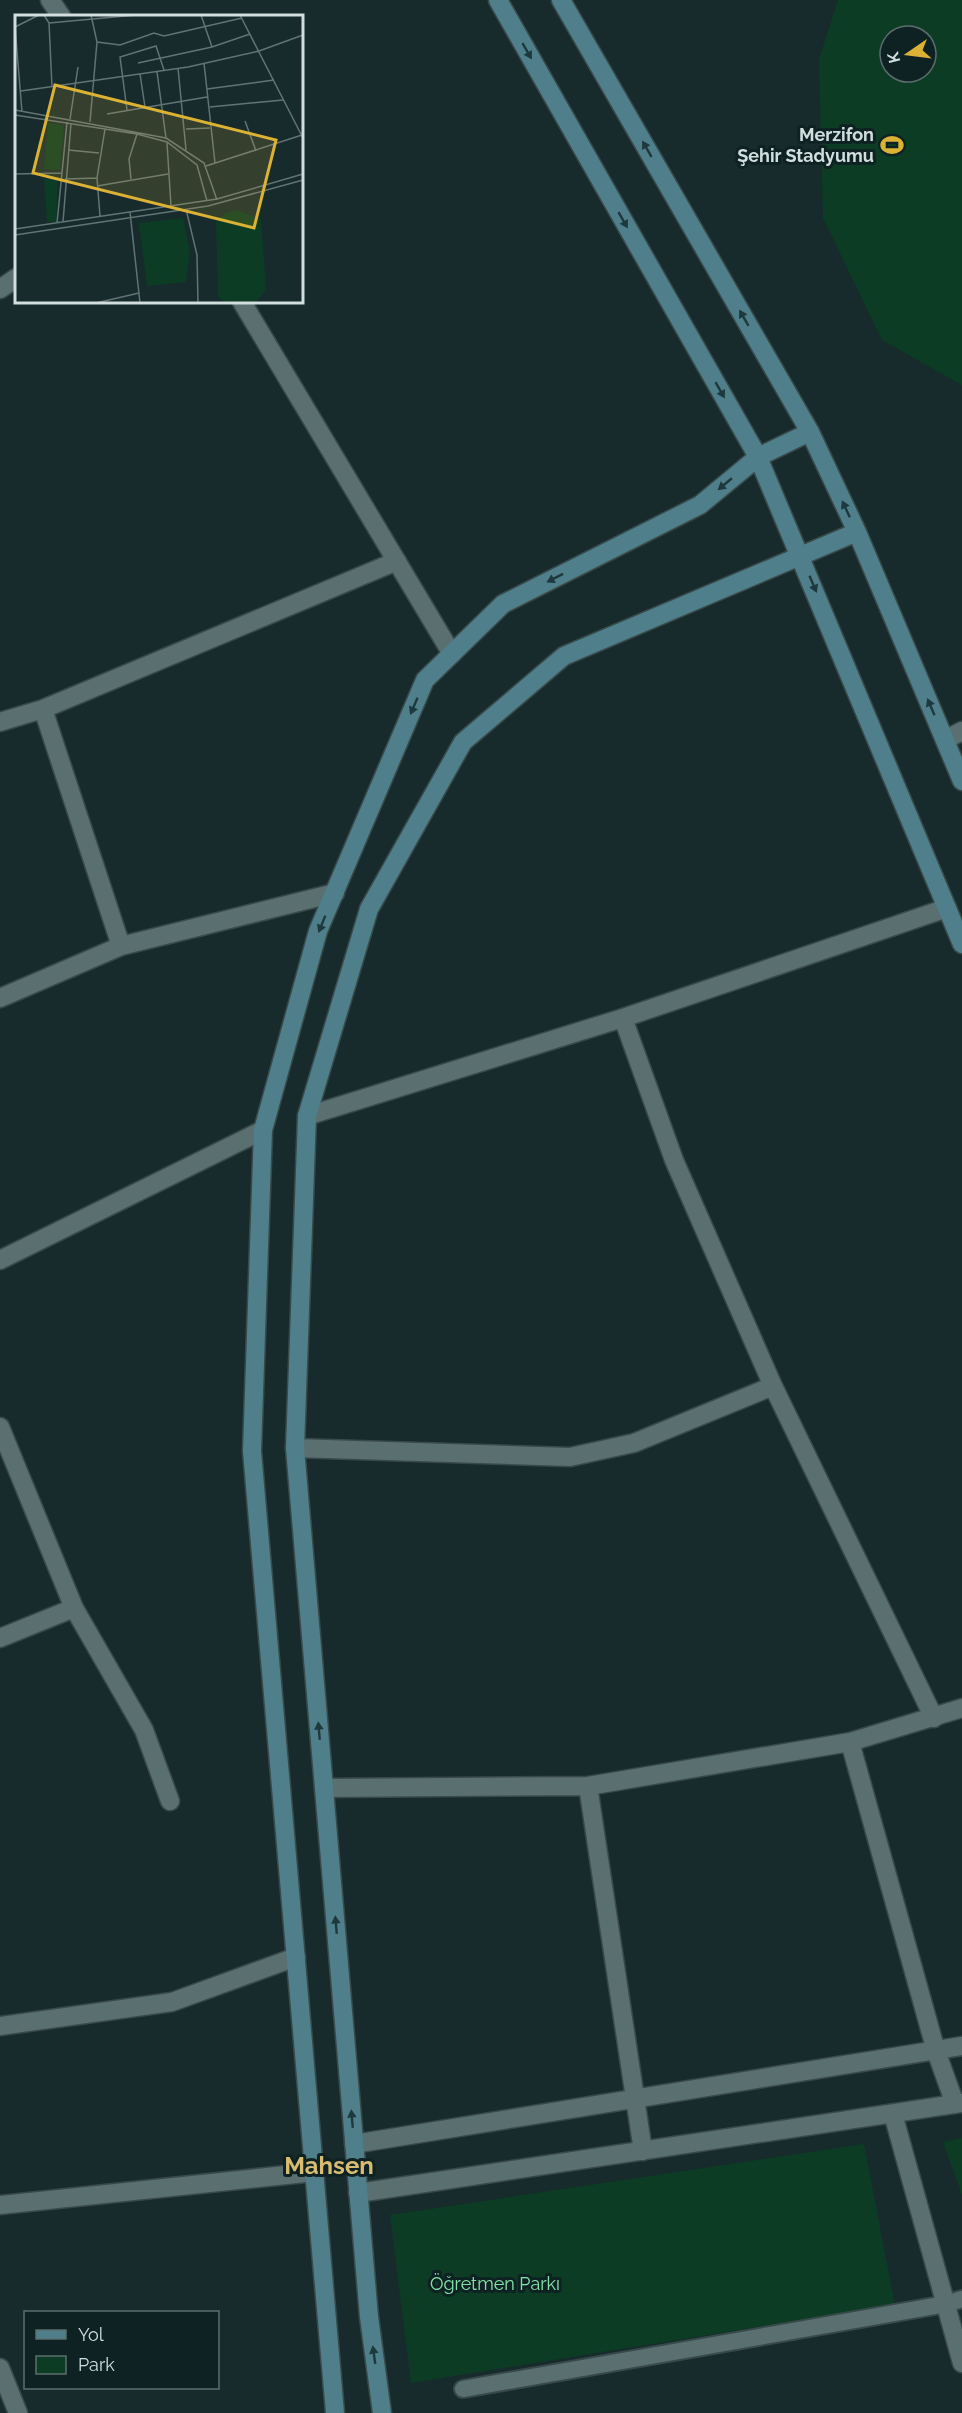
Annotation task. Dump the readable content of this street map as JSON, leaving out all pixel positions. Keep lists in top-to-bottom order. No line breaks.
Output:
{"districts":["Mahsen"],"parks":["Öğretmen Parkı"],"places":{"sports":["Merzifon Şehir Stadyumu"]},"legend":["Yol","Park"],"north":"left"}
